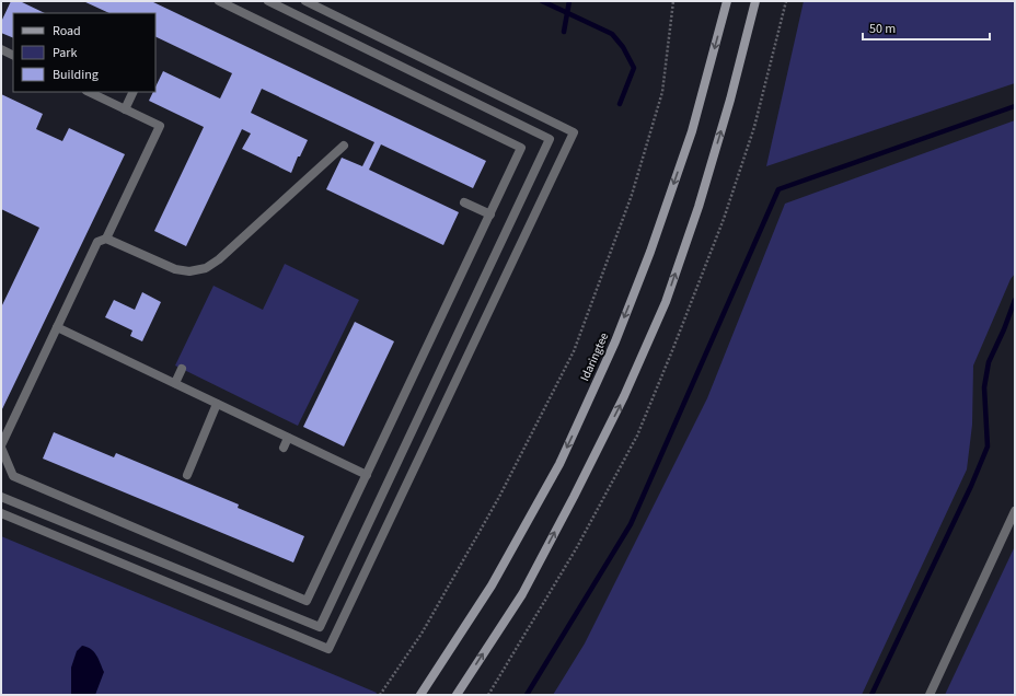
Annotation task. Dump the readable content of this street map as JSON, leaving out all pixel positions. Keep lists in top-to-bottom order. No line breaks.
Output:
{"streets":{"main road":["Idaringtee"]},"legend":["Road","Park","Building"],"scale_bar":"50 m"}
